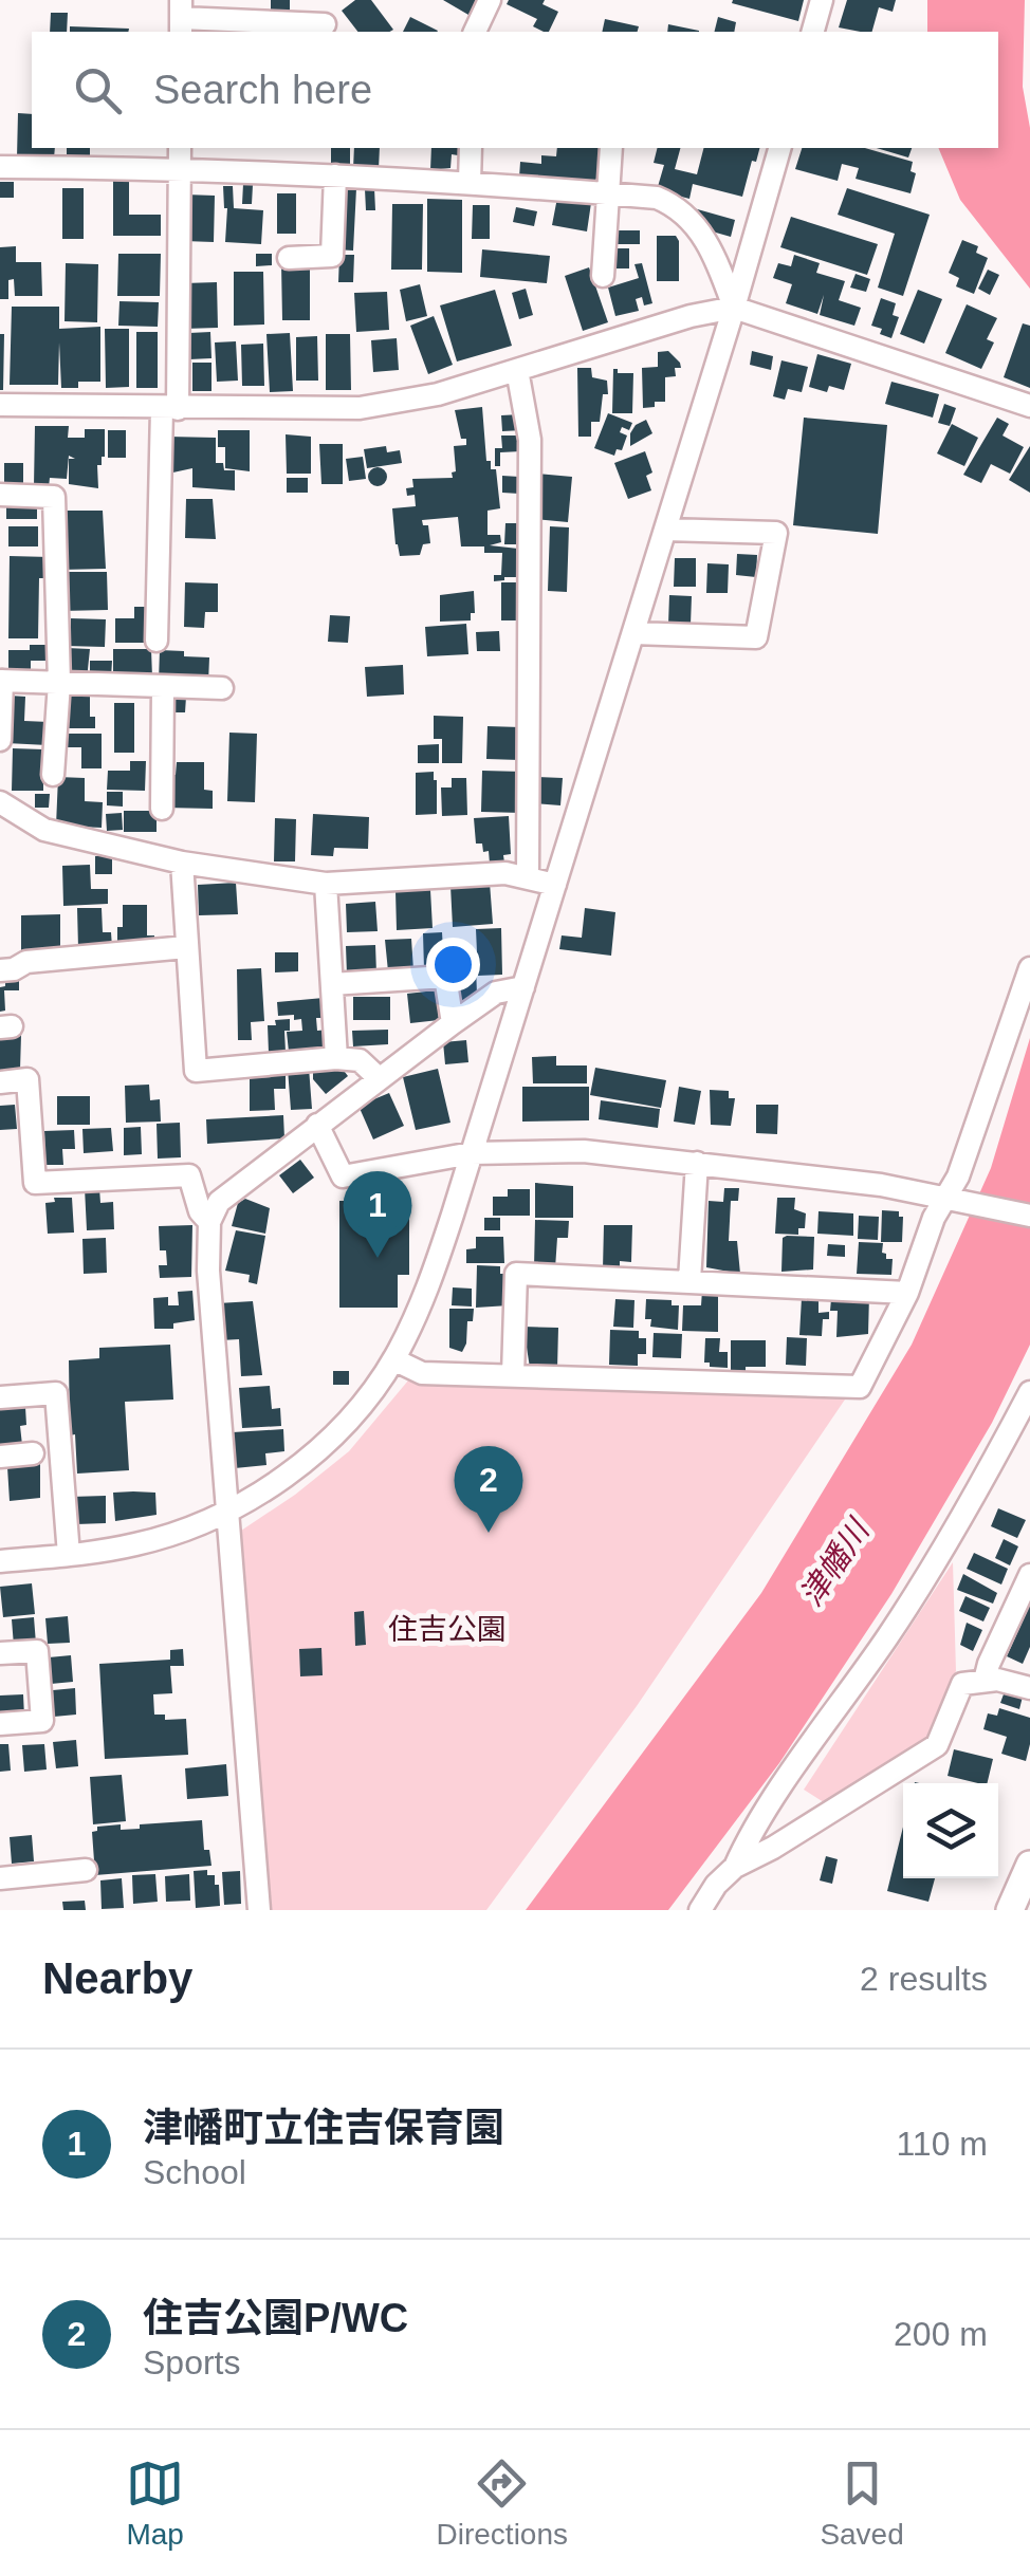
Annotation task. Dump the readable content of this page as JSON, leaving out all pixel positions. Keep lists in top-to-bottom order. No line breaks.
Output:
{"water":["津幡川"],"parks":["住吉公園"],"page":{"search":"Search here","pins":["1","2"],"heading":["Nearby","2 results"],"list":[{"mark":"1","name":"津幡町立住吉保育園","note":"School","value":"110 m"},{"mark":"2","name":"住吉公園P/WC","note":"Sports","value":"200 m"}],"nav":["Map","Directions","Saved"]}}
